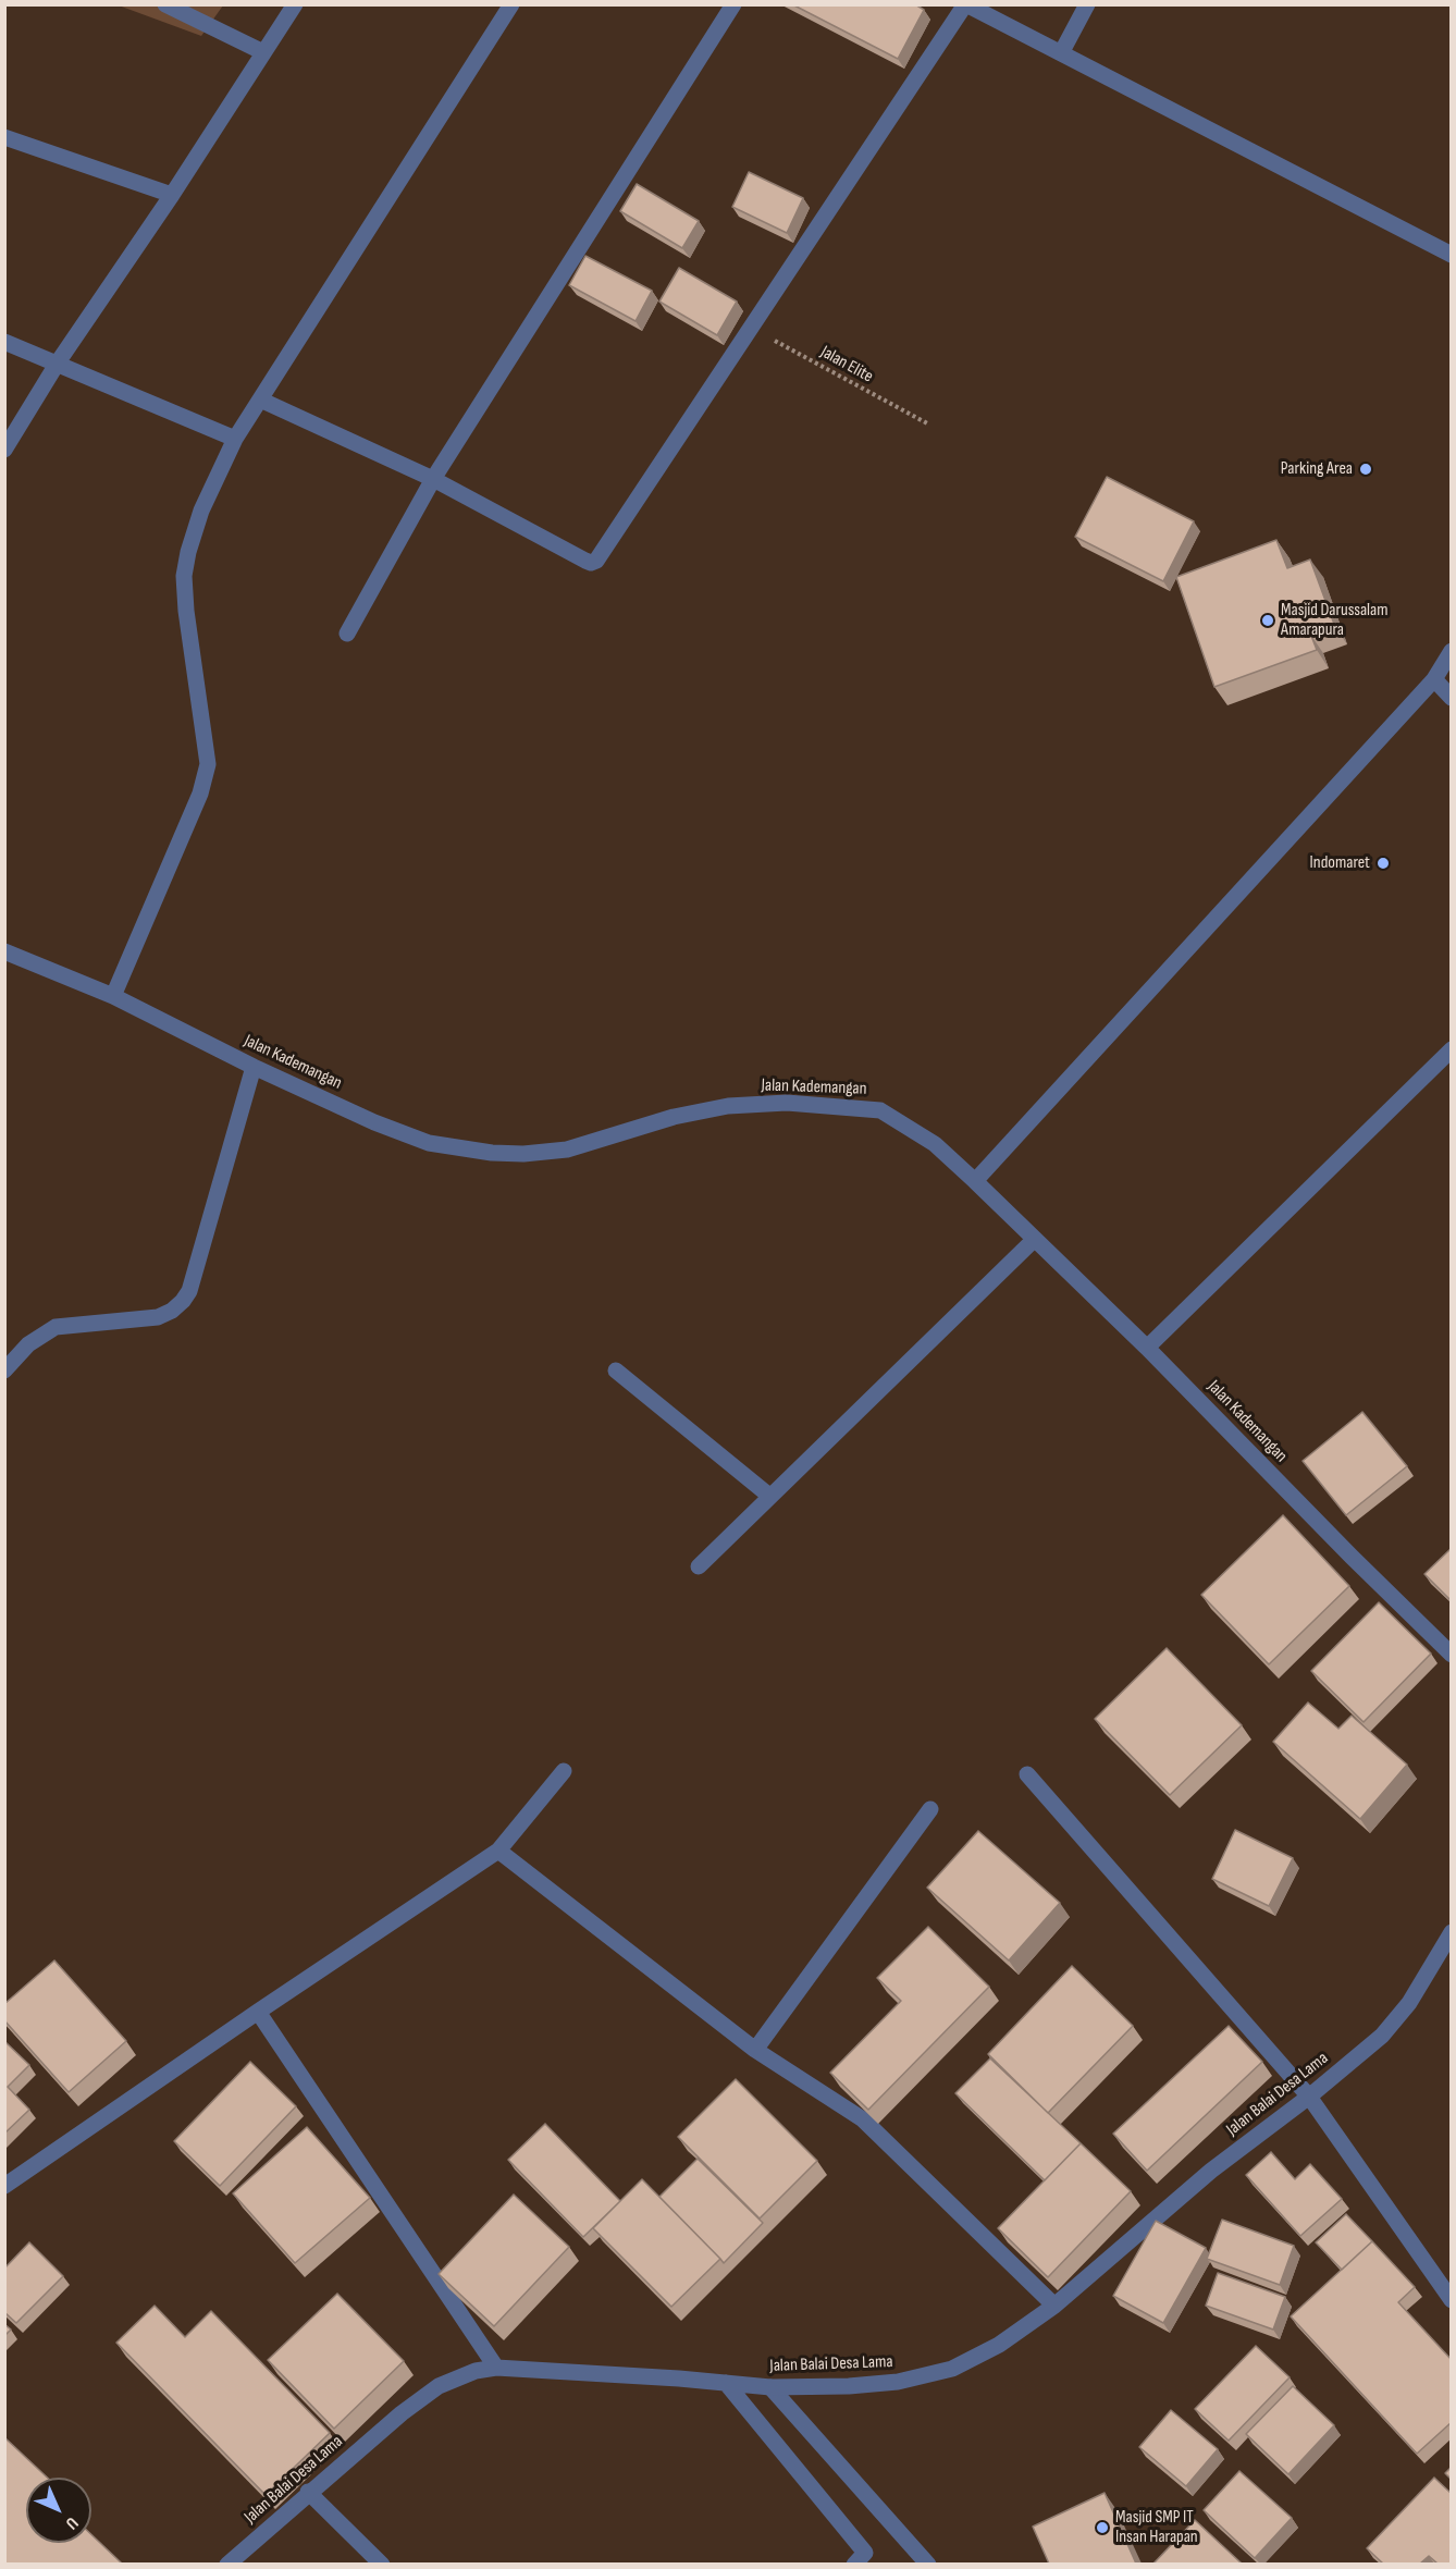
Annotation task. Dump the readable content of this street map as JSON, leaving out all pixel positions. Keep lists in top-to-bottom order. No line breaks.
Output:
{"streets":{"street":["Jalan Kademangan","Jalan Balai Desa Lama"],"path":["Jalan Elite"]},"places":["Parking Area","Masjid Darussalam Amarapura","Indomaret","Masjid SMP IT Insan Harapan"],"north":"bottom right"}
